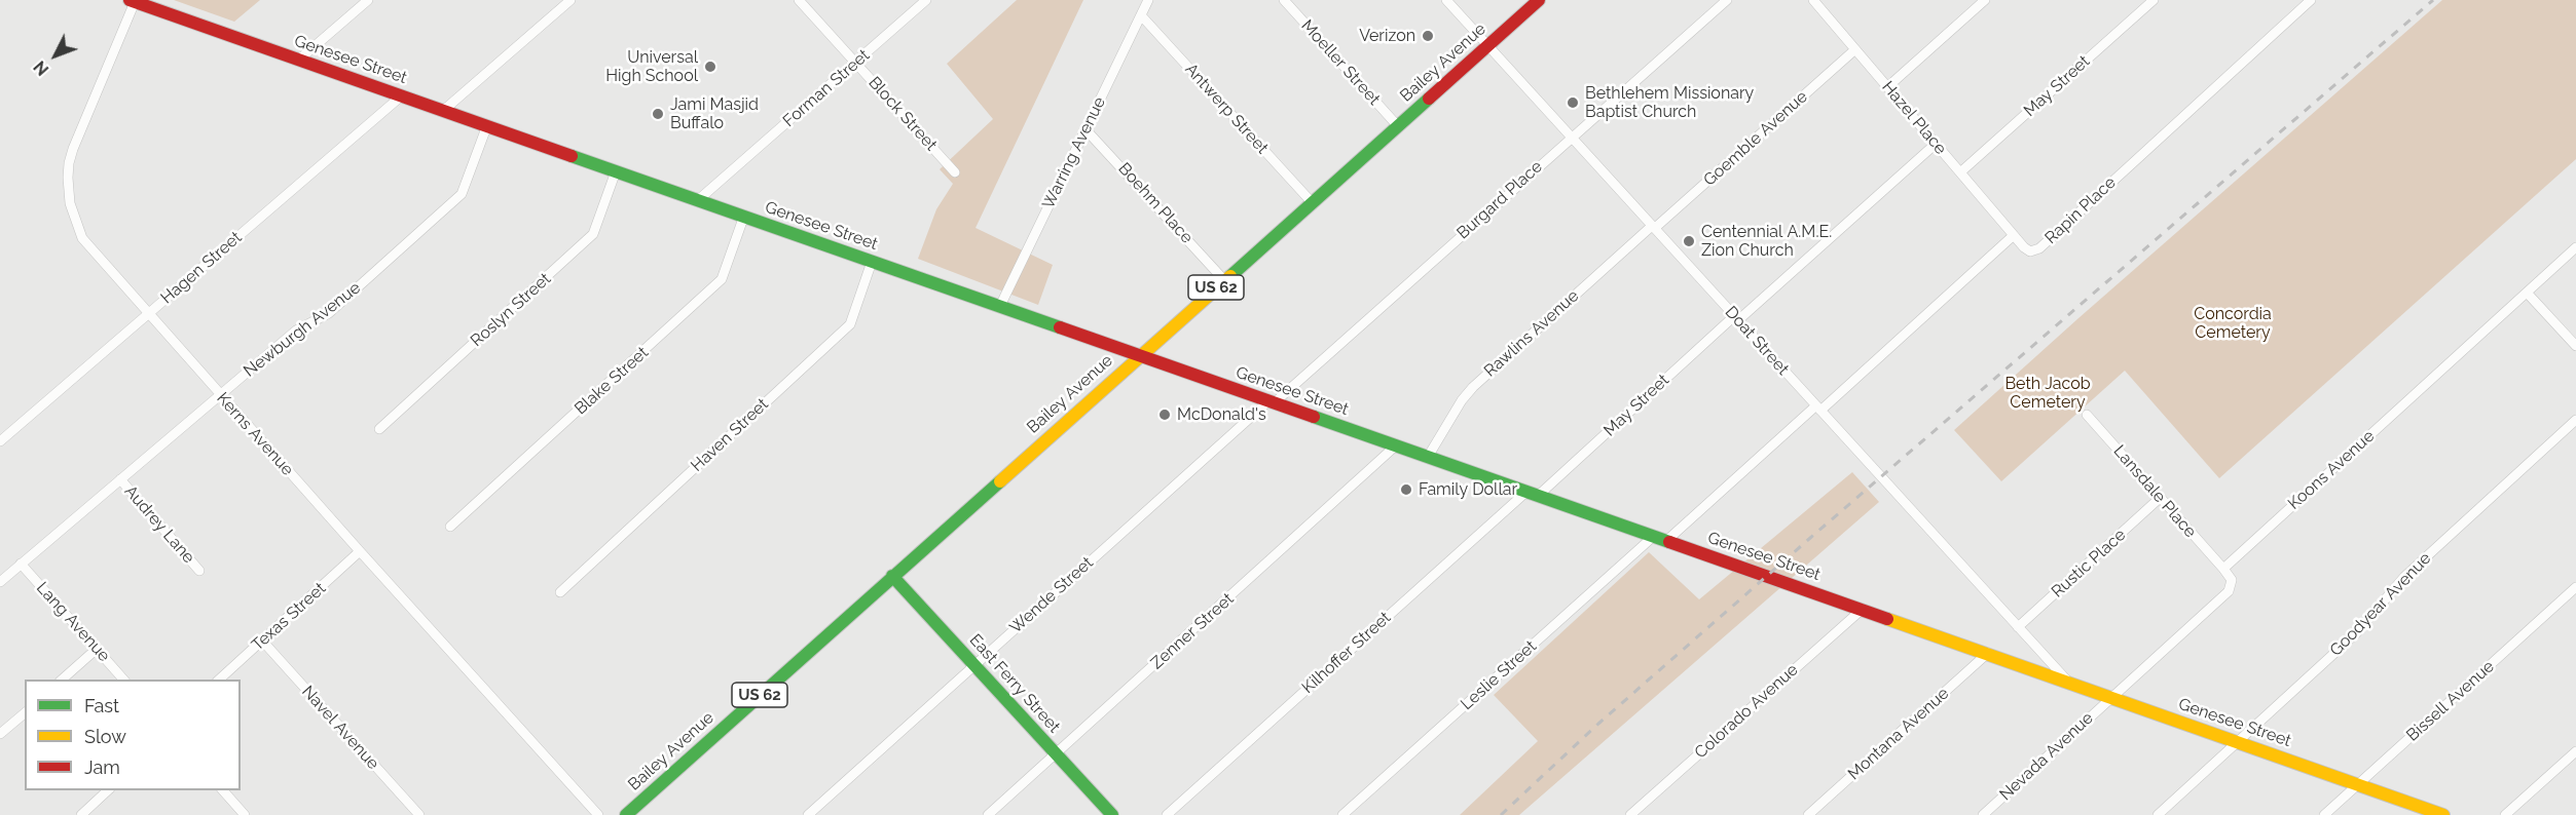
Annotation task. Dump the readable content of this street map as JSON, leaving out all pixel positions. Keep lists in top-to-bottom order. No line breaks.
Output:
{"streets":{"main road":["Genesee Street","Bailey Avenue","US 62","East Ferry Street"],"street":["Moeller Street","May Street","Forman Street","Antwerp Street","Block Street","Hazel Place","Goemble Avenue","Warring Avenue","Burgard Place","Boehm Place","Rapin Place","Hagen Street","Roslyn Street","Newburgh Avenue","Rawlins Avenue","Doat Street","Blake Street","Kerns Avenue","Haven Street","Koons Avenue","Lansdale Place","Audrey Lane","Rustic Place","Wende Street","Goodyear Avenue","Texas Street","Lang Avenue","Zenner Street","Kilhoffer Street","Leslie Street","Bissell Avenue","Colorado Avenue","Navel Avenue","Montana Avenue","Nevada Avenue"]},"crossings":[["Genesee Street","Bailey Avenue"],["Genesee Street","May Street"],["Genesee Street","Forman Street"],["Genesee Street","Warring Avenue"],["Genesee Street","Burgard Place"],["Genesee Street","Hagen Street"],["Genesee Street","Roslyn Street"],["Genesee Street","Newburgh Avenue"],["Genesee Street","Rawlins Avenue"],["Genesee Street","Doat Street"],["Genesee Street","Blake Street"],["Genesee Street","Kerns Avenue"],["Genesee Street","Haven Street"],["Genesee Street","Wende Street"],["Genesee Street","Goodyear Avenue"],["Genesee Street","Zenner Street"],["Genesee Street","Kilhoffer Street"],["Genesee Street","Leslie Street"],["Genesee Street","Bissell Avenue"],["Genesee Street","Colorado Avenue"],["Genesee Street","Montana Avenue"],["Genesee Street","Nevada Avenue"],["Moeller Street","Bailey Avenue"],["Bailey Avenue","Antwerp Street"],["Bailey Avenue","Boehm Place"],["Bailey Avenue","Doat Street"],["Bailey Avenue","East Ferry Street"],["May Street","Hazel Place"],["May Street","Doat Street"],["May Street","Kilhoffer Street"],["Forman Street","Block Street"],["Antwerp Street","Warring Avenue"],["Hazel Place","Goemble Avenue"],["Hazel Place","Rapin Place"],["Goemble Avenue","Rawlins Avenue"],["Goemble Avenue","Doat Street"],["Warring Avenue","Boehm Place"],["Burgard Place","Doat Street"],["Burgard Place","Wende Street"],["Hagen Street","Kerns Avenue"],["Newburgh Avenue","Kerns Avenue"],["Newburgh Avenue","Audrey Lane"],["Newburgh Avenue","Lang Avenue"],["Rawlins Avenue","Doat Street"],["Doat Street","Rustic Place"],["Kerns Avenue","Texas Street"],["Koons Avenue","Lansdale Place"],["Lansdale Place","Rustic Place"],["Wende Street","East Ferry Street"],["Texas Street","Navel Avenue"],["Zenner Street","East Ferry Street"]],"parks":["Concordia Cemetery","Beth Jacob Cemetery"],"places":["Verizon","Universal High School","Bethlehem Missionary Baptist Church","Jami Masjid Buffalo","Centennial A.M.E. Zion Church","McDonald's","Family Dollar"],"legend":["Fast","Slow","Jam"],"north":"bottom left"}
